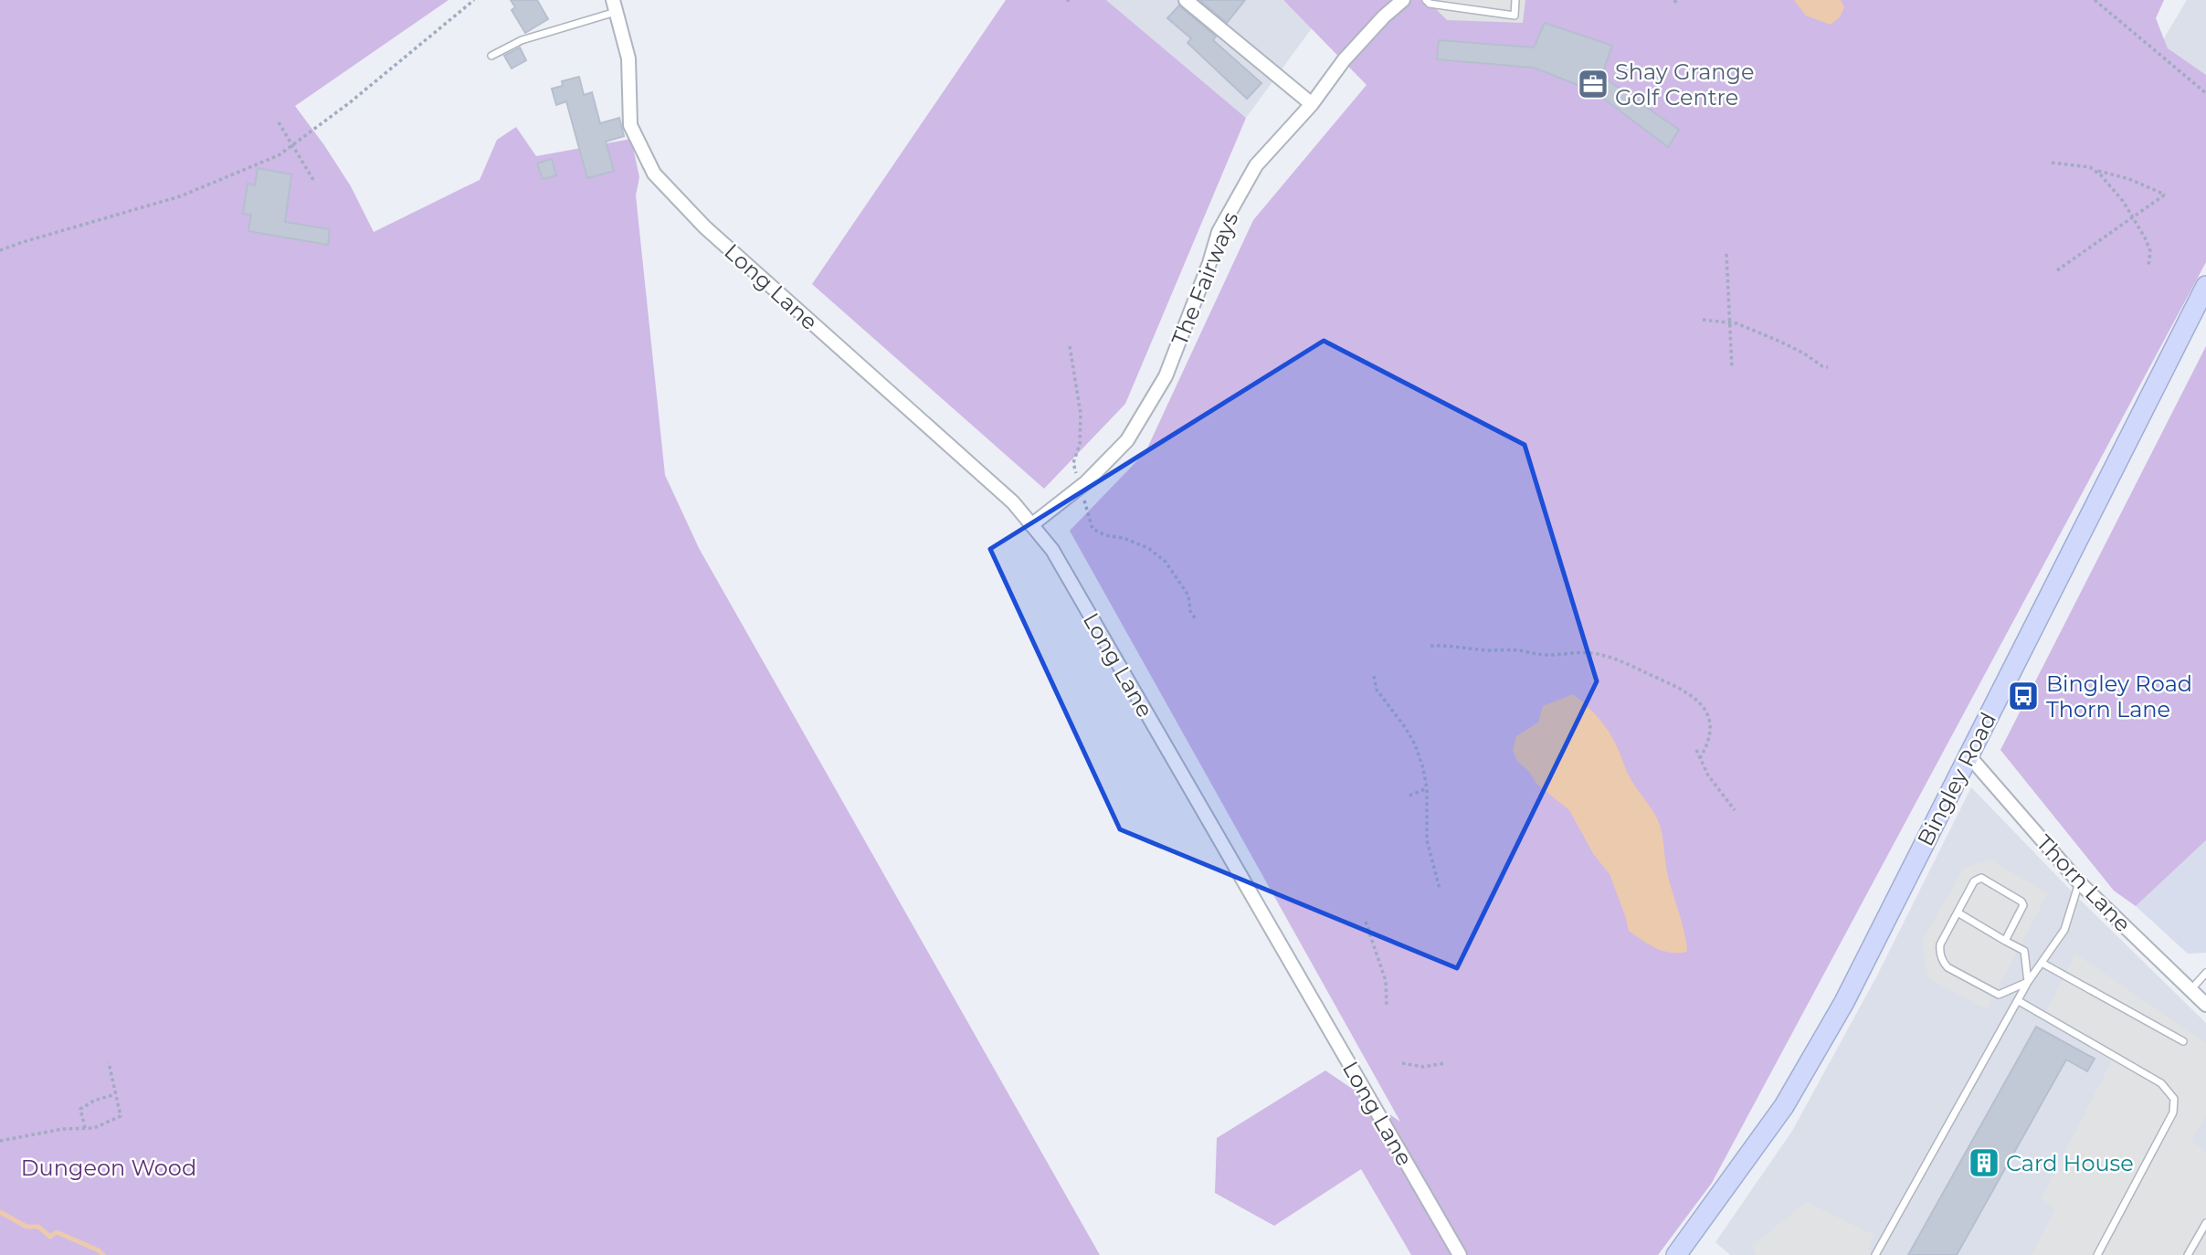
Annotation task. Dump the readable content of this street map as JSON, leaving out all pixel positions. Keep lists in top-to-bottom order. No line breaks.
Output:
{"streets":{"main road":["Bingley Road"],"street":["The Fairways","Long Lane","Thorn Lane"]},"crossings":[["The Fairways","Long Lane"],["Bingley Road","Thorn Lane"]],"parks":["Dungeon Wood"],"places":{"office":["Shay Grange Golf Centre"],"bus stop":["Bingley Road Thorn Lane"],"building":["Card House"]}}
